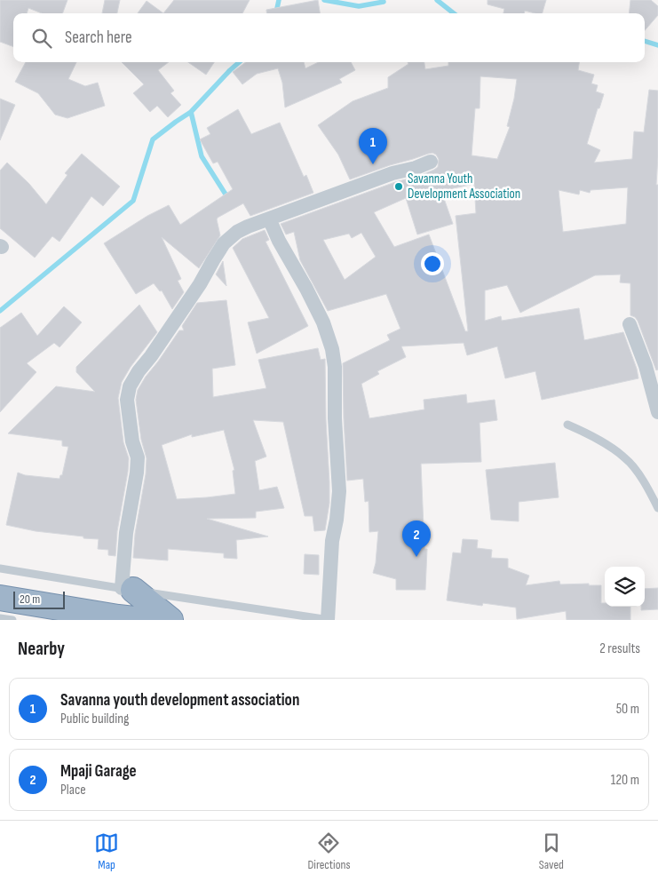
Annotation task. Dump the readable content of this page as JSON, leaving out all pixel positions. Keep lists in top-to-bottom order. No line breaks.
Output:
{"places":["Savanna Youth Development Association"],"scale_bar":"20 m","page":{"search":"Search here","pins":["1","2"],"scale":"20 m","heading":["Nearby","2 results"],"list":[{"mark":"1","name":"Savanna youth development association","note":"Public building","value":"50 m"},{"mark":"2","name":"Mpaji Garage","note":"Place","value":"120 m"}],"nav":["Map","Directions","Saved"]}}
